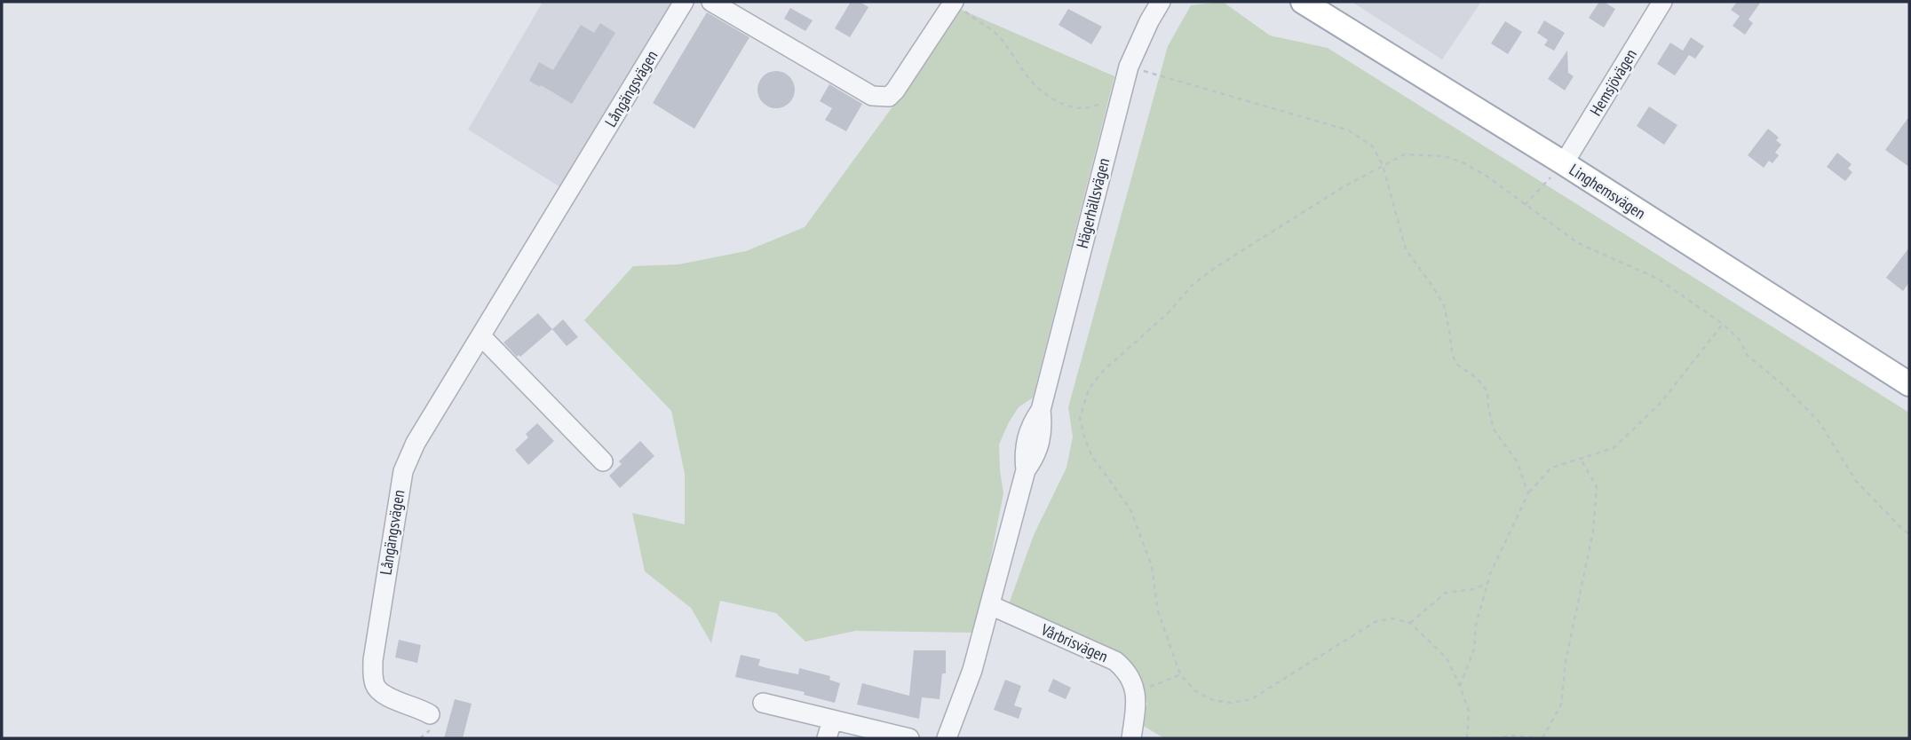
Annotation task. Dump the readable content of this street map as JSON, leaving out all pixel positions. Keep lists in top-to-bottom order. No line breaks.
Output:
{"streets":{"main road":["Linghemsvägen"],"street":["Hemsjövägen","Långängsvägen","Hägerhällsvägen","Vårbrisvägen"]},"crossings":[["Hemsjövägen","Linghemsvägen"],["Hägerhällsvägen","Vårbrisvägen"]]}
